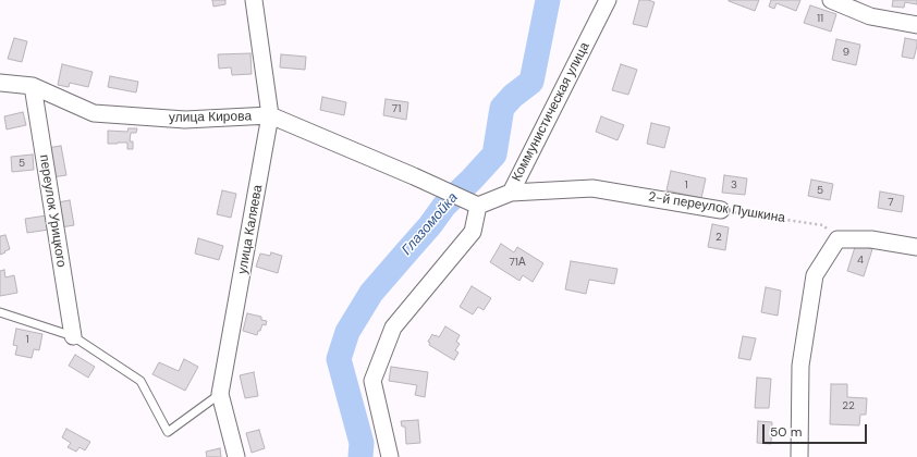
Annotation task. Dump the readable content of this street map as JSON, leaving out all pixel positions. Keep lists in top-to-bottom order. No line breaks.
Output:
{"streets":{"street":["Коммунистическая улица","улица Кирова","2-й переулок Пушкина","переулок Урицкого","улица Каляева"]},"crossings":[["Коммунистическая улица","улица Кирова"],["Коммунистическая улица","2-й переулок Пушкина"],["улица Кирова","переулок Урицкого"],["улица Кирова","улица Каляева"]],"water":["Глазомойка"],"house_numbers":["11","9","71","5","1","3","5","7","2","4","71А","1","22"],"scale_bar":"50 m"}
